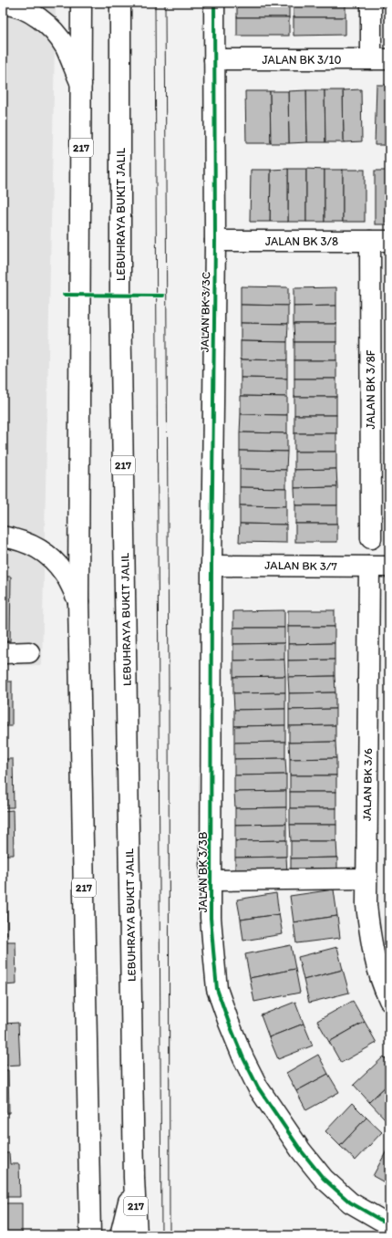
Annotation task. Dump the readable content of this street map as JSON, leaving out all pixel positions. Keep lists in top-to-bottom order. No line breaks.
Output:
{"streets":{"main road":["JALAN BK 3/10","217","LEBUHRAYA BUKIT JALIL","JALAN BK 3/8","JALAN BK 3/3C","JALAN BK 3/8F","JALAN BK 3/7","JALAN BK 3/6","JALAN BK 3/3B"]},"crossings":[["JALAN BK 3/10","JALAN BK 3/3C"],["JALAN BK 3/8","JALAN BK 3/3C"],["JALAN BK 3/8","JALAN BK 3/8F"],["JALAN BK 3/3C","JALAN BK 3/7"],["JALAN BK 3/3C","JALAN BK 3/3B"],["JALAN BK 3/7","JALAN BK 3/6"],["JALAN BK 3/7","JALAN BK 3/3B"]]}
